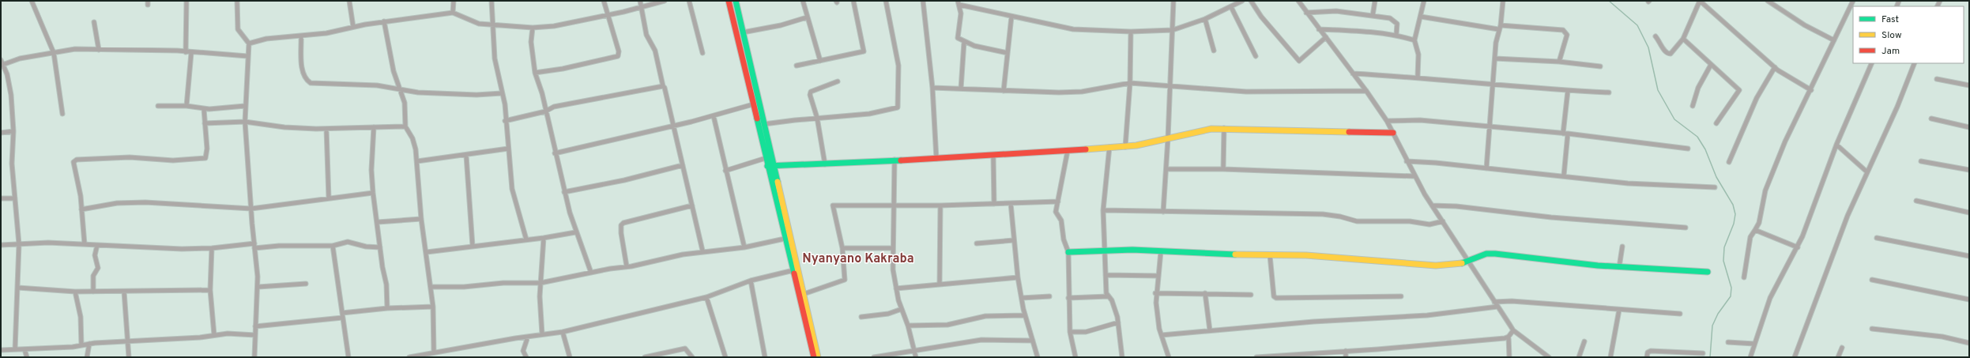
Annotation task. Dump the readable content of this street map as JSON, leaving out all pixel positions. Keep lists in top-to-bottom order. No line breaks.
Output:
{"districts":["Nyanyano Kakraba"],"legend":["Fast","Slow","Jam"]}
